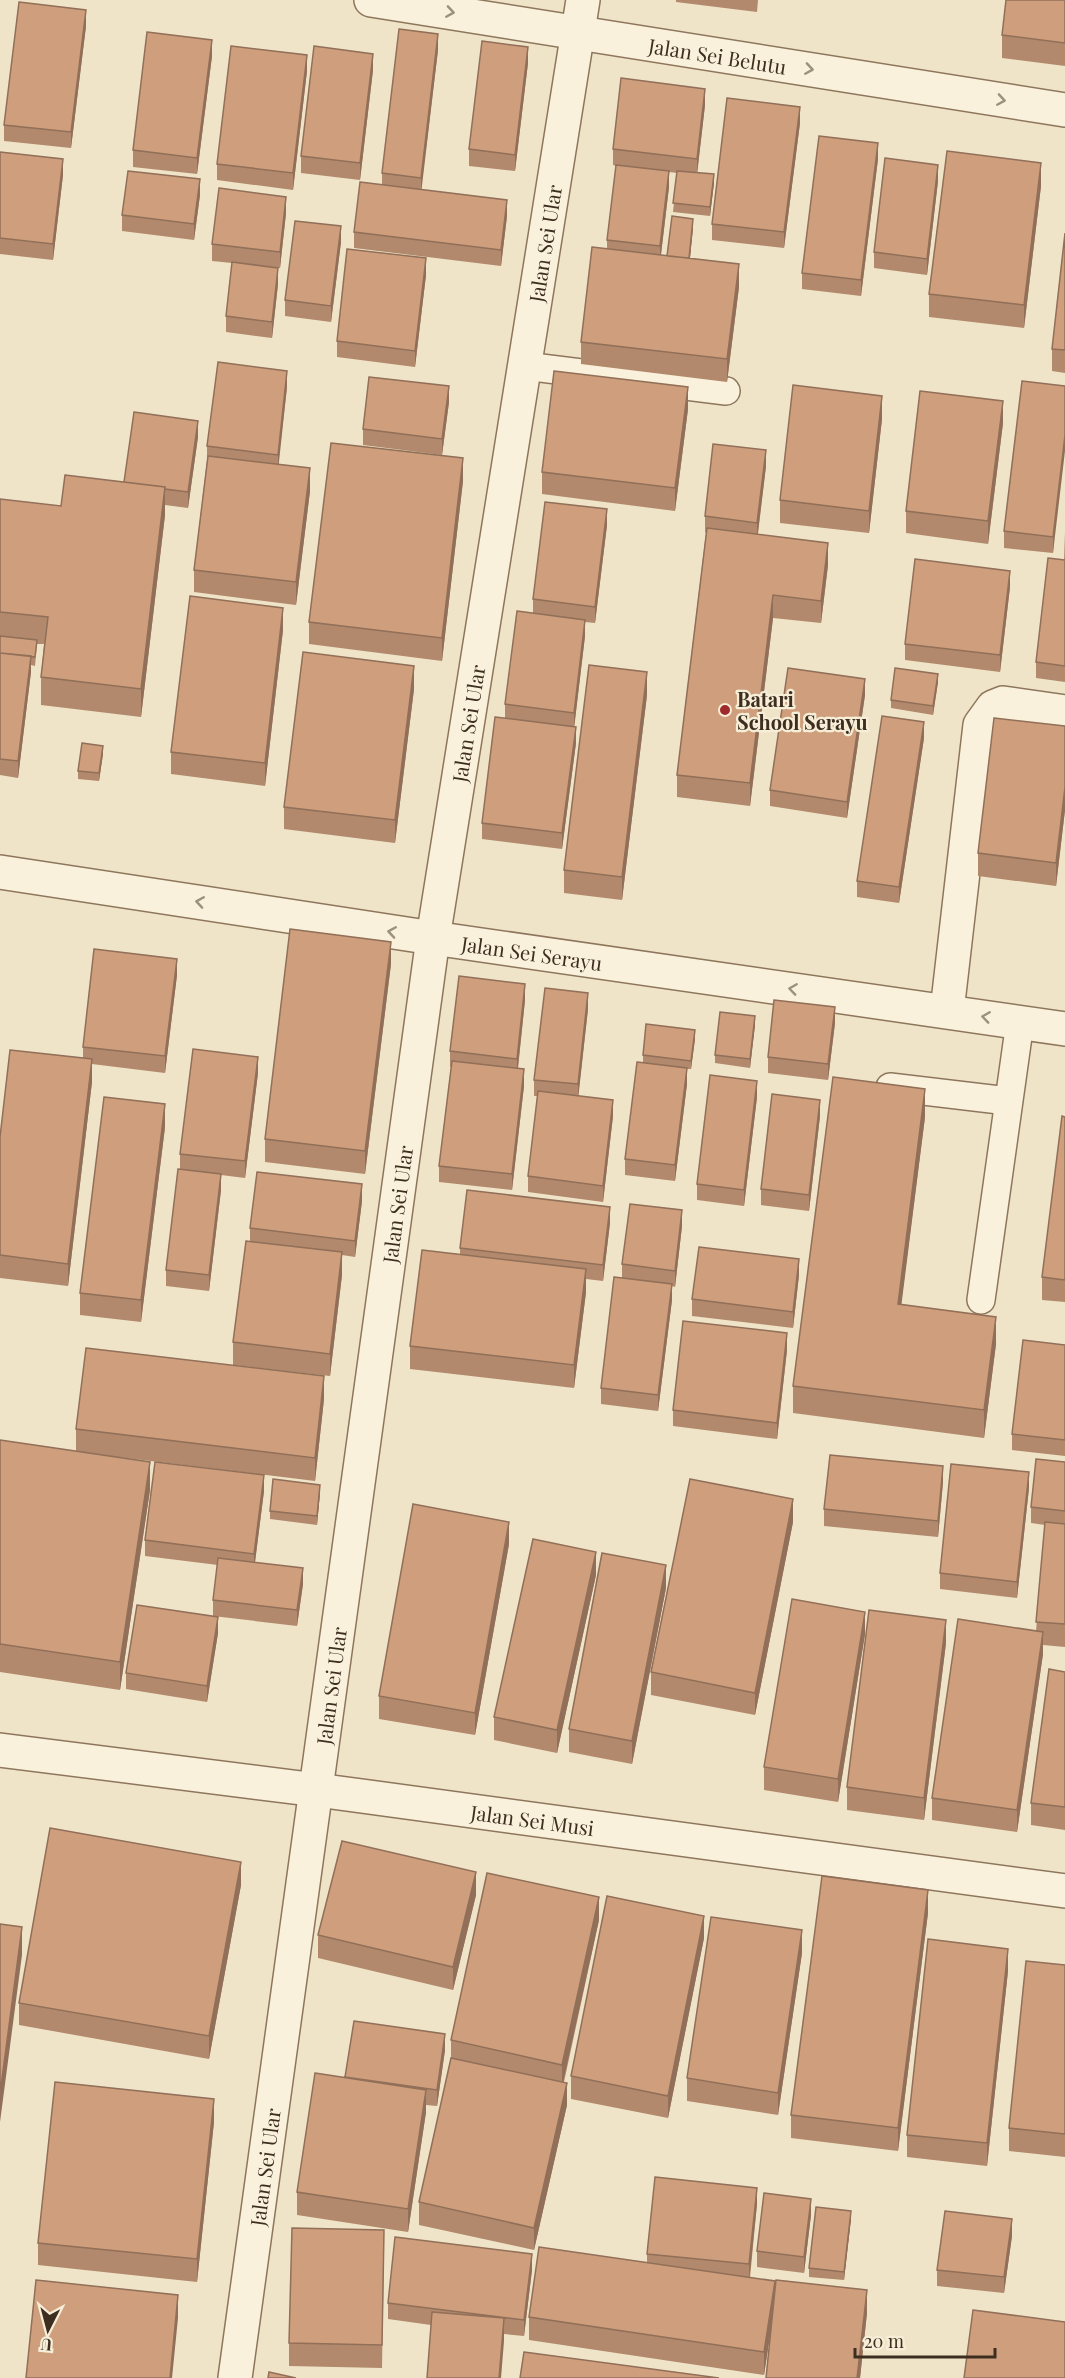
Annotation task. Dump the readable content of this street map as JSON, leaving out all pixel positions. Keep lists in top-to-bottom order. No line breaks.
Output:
{"streets":{"street":["Jalan Sei Belutu","Jalan Sei Ular","Jalan Sei Serayu","Jalan Sei Musi"]},"crossings":[["Jalan Sei Belutu","Jalan Sei Ular"],["Jalan Sei Ular","Jalan Sei Serayu"],["Jalan Sei Ular","Jalan Sei Musi"]],"one_way":["Jalan Sei Belutu","Jalan Sei Serayu"],"places":["Batari School Serayu"],"scale_bar":"20 m","north":"bottom"}
